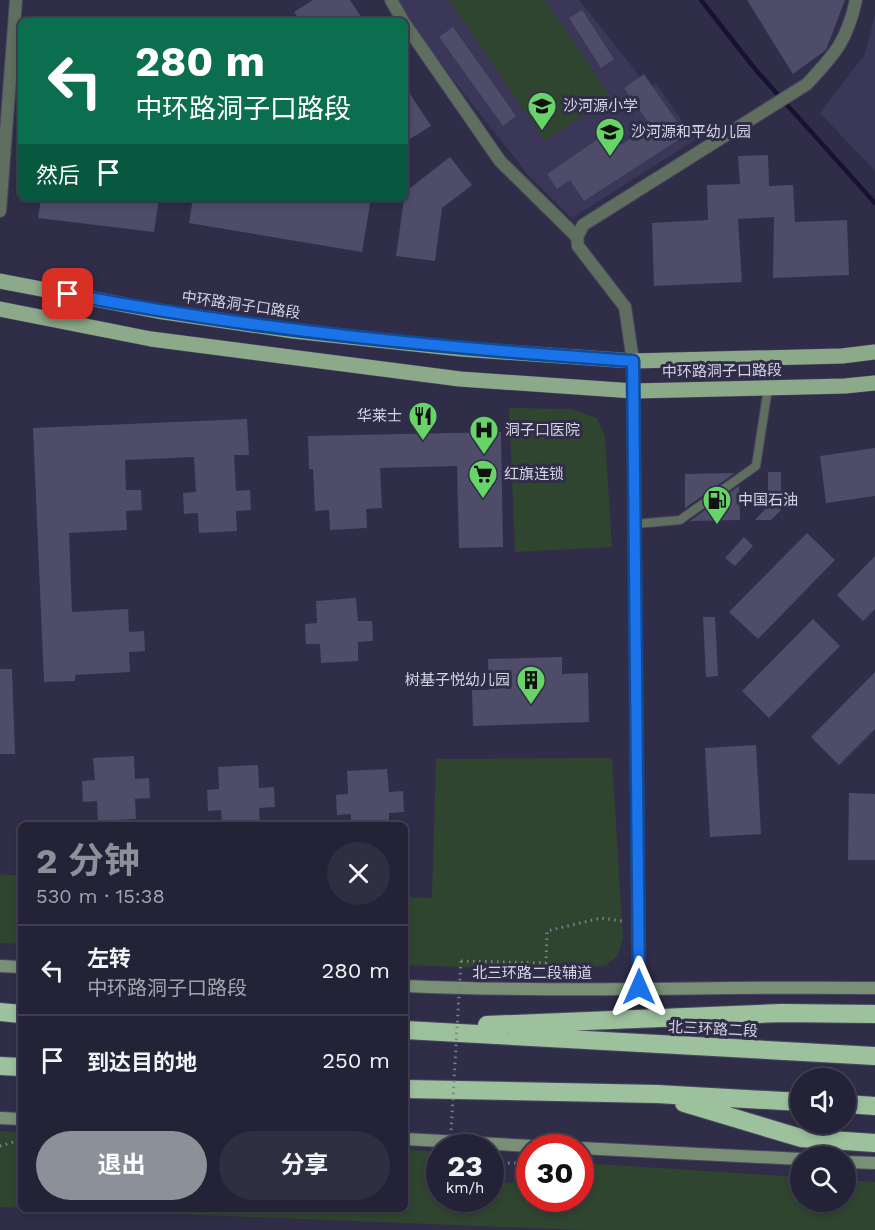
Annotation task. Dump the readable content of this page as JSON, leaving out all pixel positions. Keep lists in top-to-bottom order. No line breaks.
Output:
{"streets":{"highway":["北三环路二段"],"main road":["中环路洞子口路段","北三环路二段辅道"]},"places":{"school or university":["沙河源小学","沙河源和平幼儿园"],"restaurant":["华莱士"],"hospital":["洞子口医院"],"supermarket":["红旗连锁"],"fuel station":["中国石油"],"building":["树基子悦幼儿园"]},"page":{"turn":["280 m","中环路洞子口路段"],"then":"然后","heading":["2 分钟","530 m · 15:38"],"list":[{"name":"左转","note":"中环路洞子口路段","value":"280 m"},{"name":"到达目的地","value":"250 m"}],"buttons":["退出","分享"],"speed":"23 km/h","limit":"30"}}
